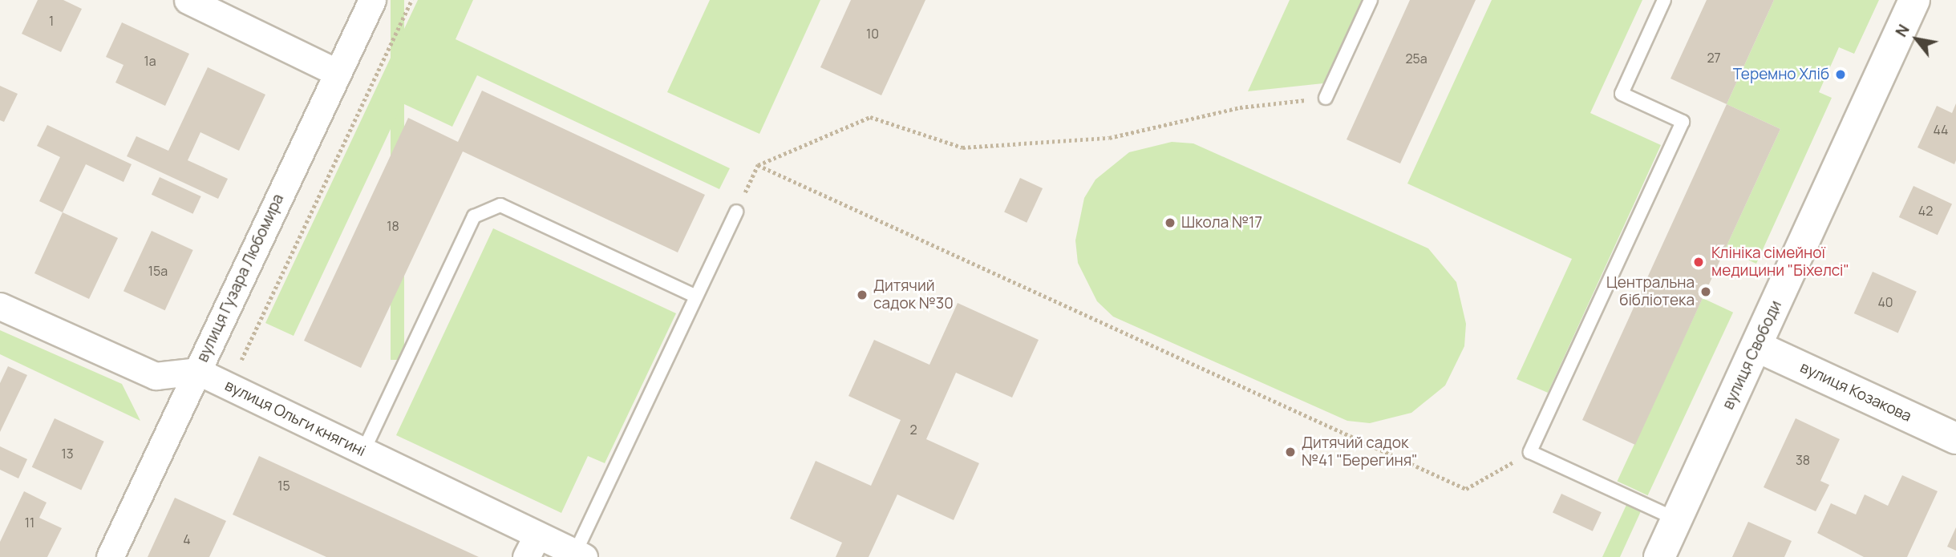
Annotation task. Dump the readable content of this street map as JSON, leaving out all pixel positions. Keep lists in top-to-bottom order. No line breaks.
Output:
{"streets":{"street":["вулиця Гузара Любомира","вулиця Свободи","вулиця Козакова","вулиця Ольги княгині"]},"crossings":[["вулиця Гузара Любомира","вулиця Ольги княгині"],["вулиця Свободи","вулиця Козакова"]],"places":["Теремно Хліб","Школа №17","Клініка сімейної медицини \"Біхелсі\"","Центральна бібліотека","Дитячий садок №30","Дитячий садок №41 \"Берегиня\""],"house_numbers":["1","10","27","25а","1а","44","42","18","15а","40","2","13","38","15","11","4"],"north":"top left"}
